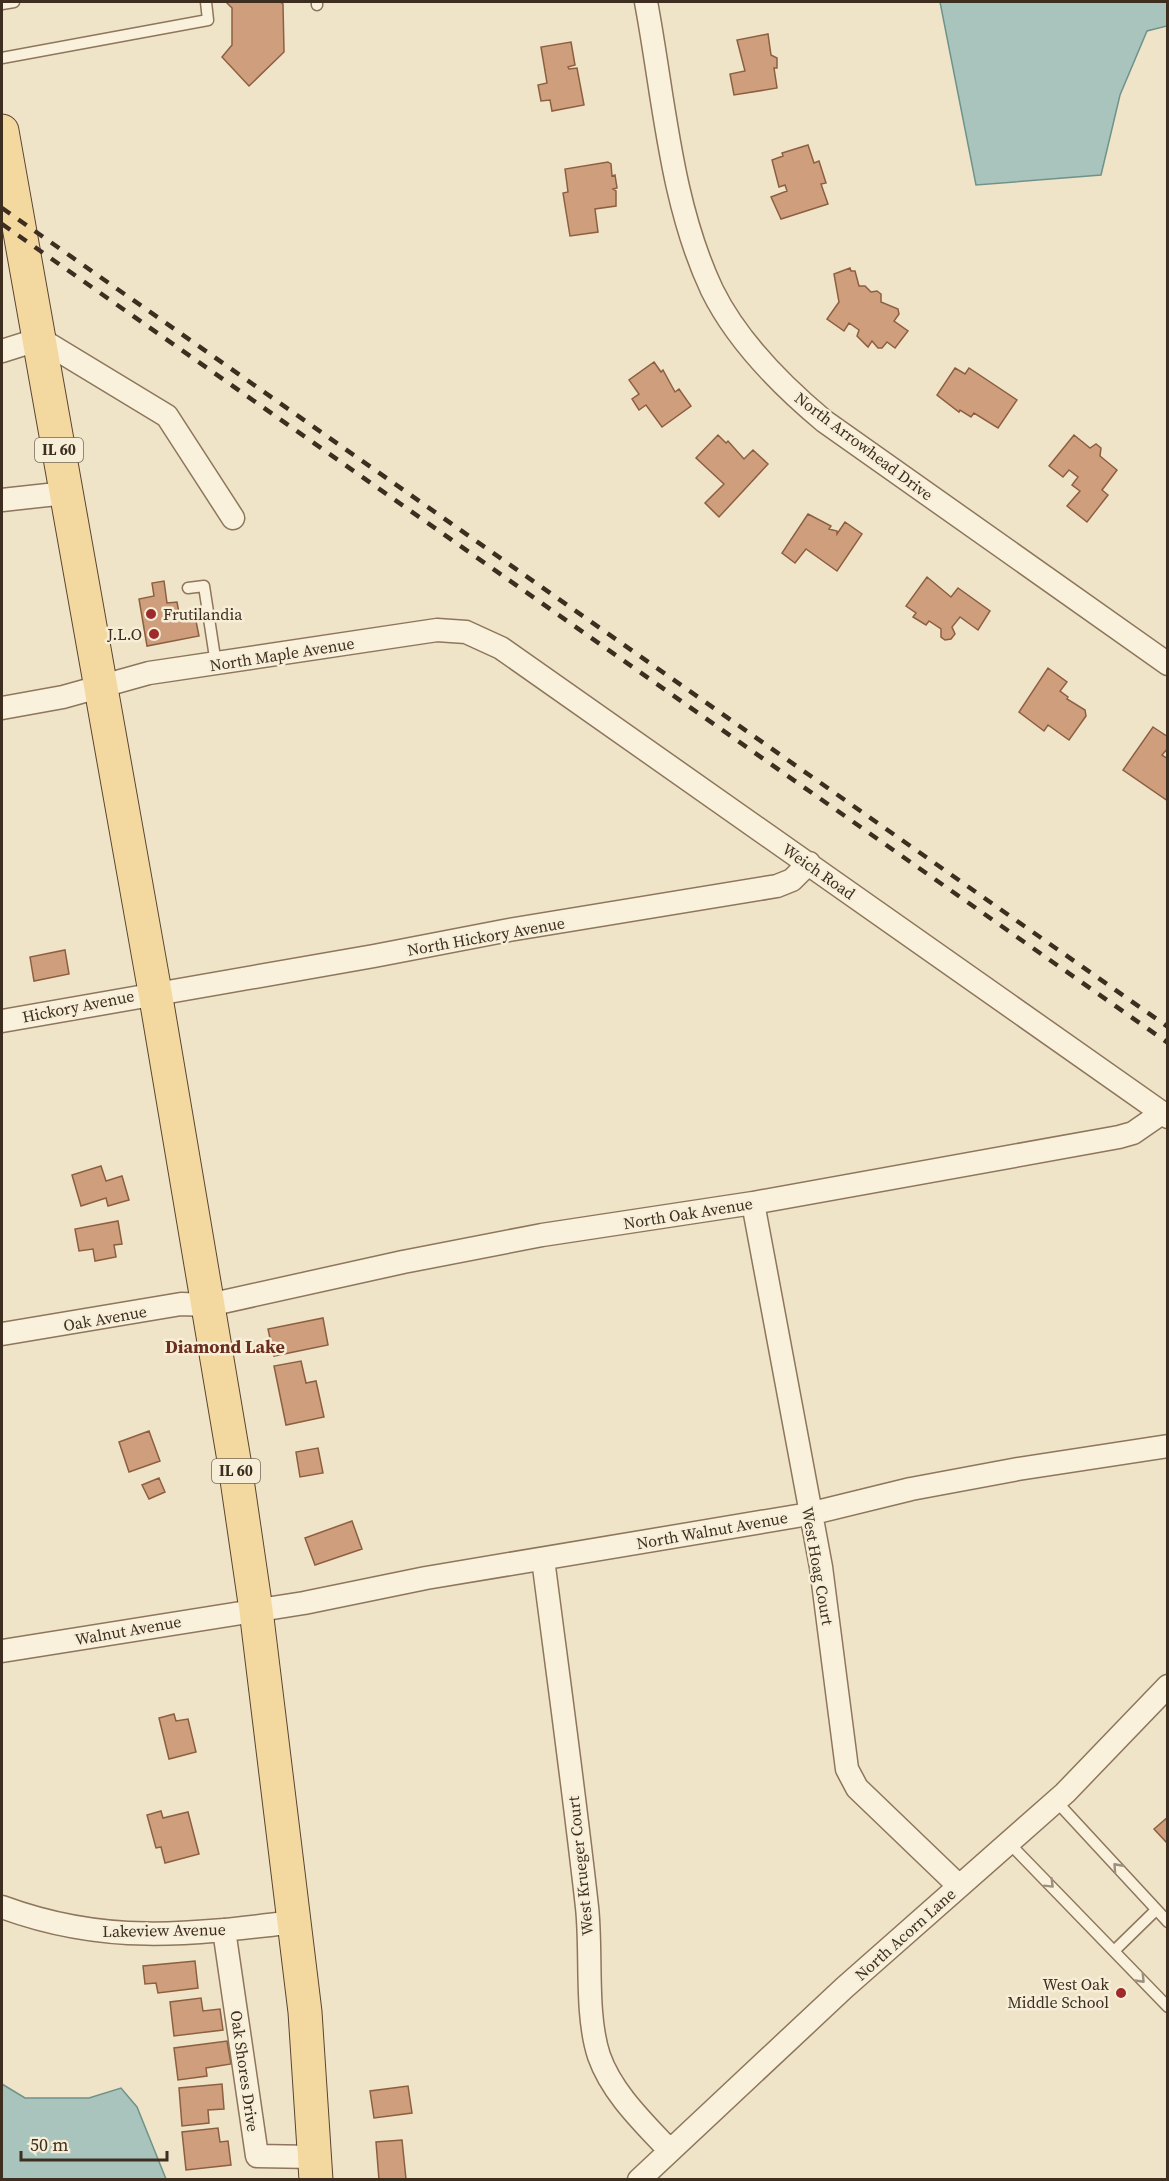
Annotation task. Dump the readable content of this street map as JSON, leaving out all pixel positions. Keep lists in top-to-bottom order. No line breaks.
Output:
{"streets":{"main road":["IL 60"],"street":["North Arrowhead Drive","North Maple Avenue","Weich Road","North Hickory Avenue","Hickory Avenue","North Oak Avenue","Oak Avenue","North Walnut Avenue","West Hoag Court","Walnut Avenue","West Krueger Court","Lakeview Avenue","North Acorn Lane","Oak Shores Drive"]},"crossings":[["IL 60","North Maple Avenue"],["IL 60","North Hickory Avenue"],["IL 60","Hickory Avenue"],["IL 60","North Oak Avenue"],["IL 60","Oak Avenue"],["IL 60","North Walnut Avenue"],["IL 60","Walnut Avenue"],["IL 60","Lakeview Avenue"],["IL 60","Oak Shores Drive"],["North Maple Avenue","Weich Road"],["Weich Road","North Hickory Avenue"],["Weich Road","North Oak Avenue"],["North Hickory Avenue","Hickory Avenue"],["North Oak Avenue","Oak Avenue"],["North Oak Avenue","West Hoag Court"],["North Walnut Avenue","West Hoag Court"],["North Walnut Avenue","Walnut Avenue"],["North Walnut Avenue","West Krueger Court"],["West Hoag Court","North Acorn Lane"],["West Krueger Court","North Acorn Lane"],["Lakeview Avenue","Oak Shores Drive"]],"districts":["Diamond Lake"],"places":["Frutilandia","J.L.O","West Oak Middle School"],"scale_bar":"50 m"}
